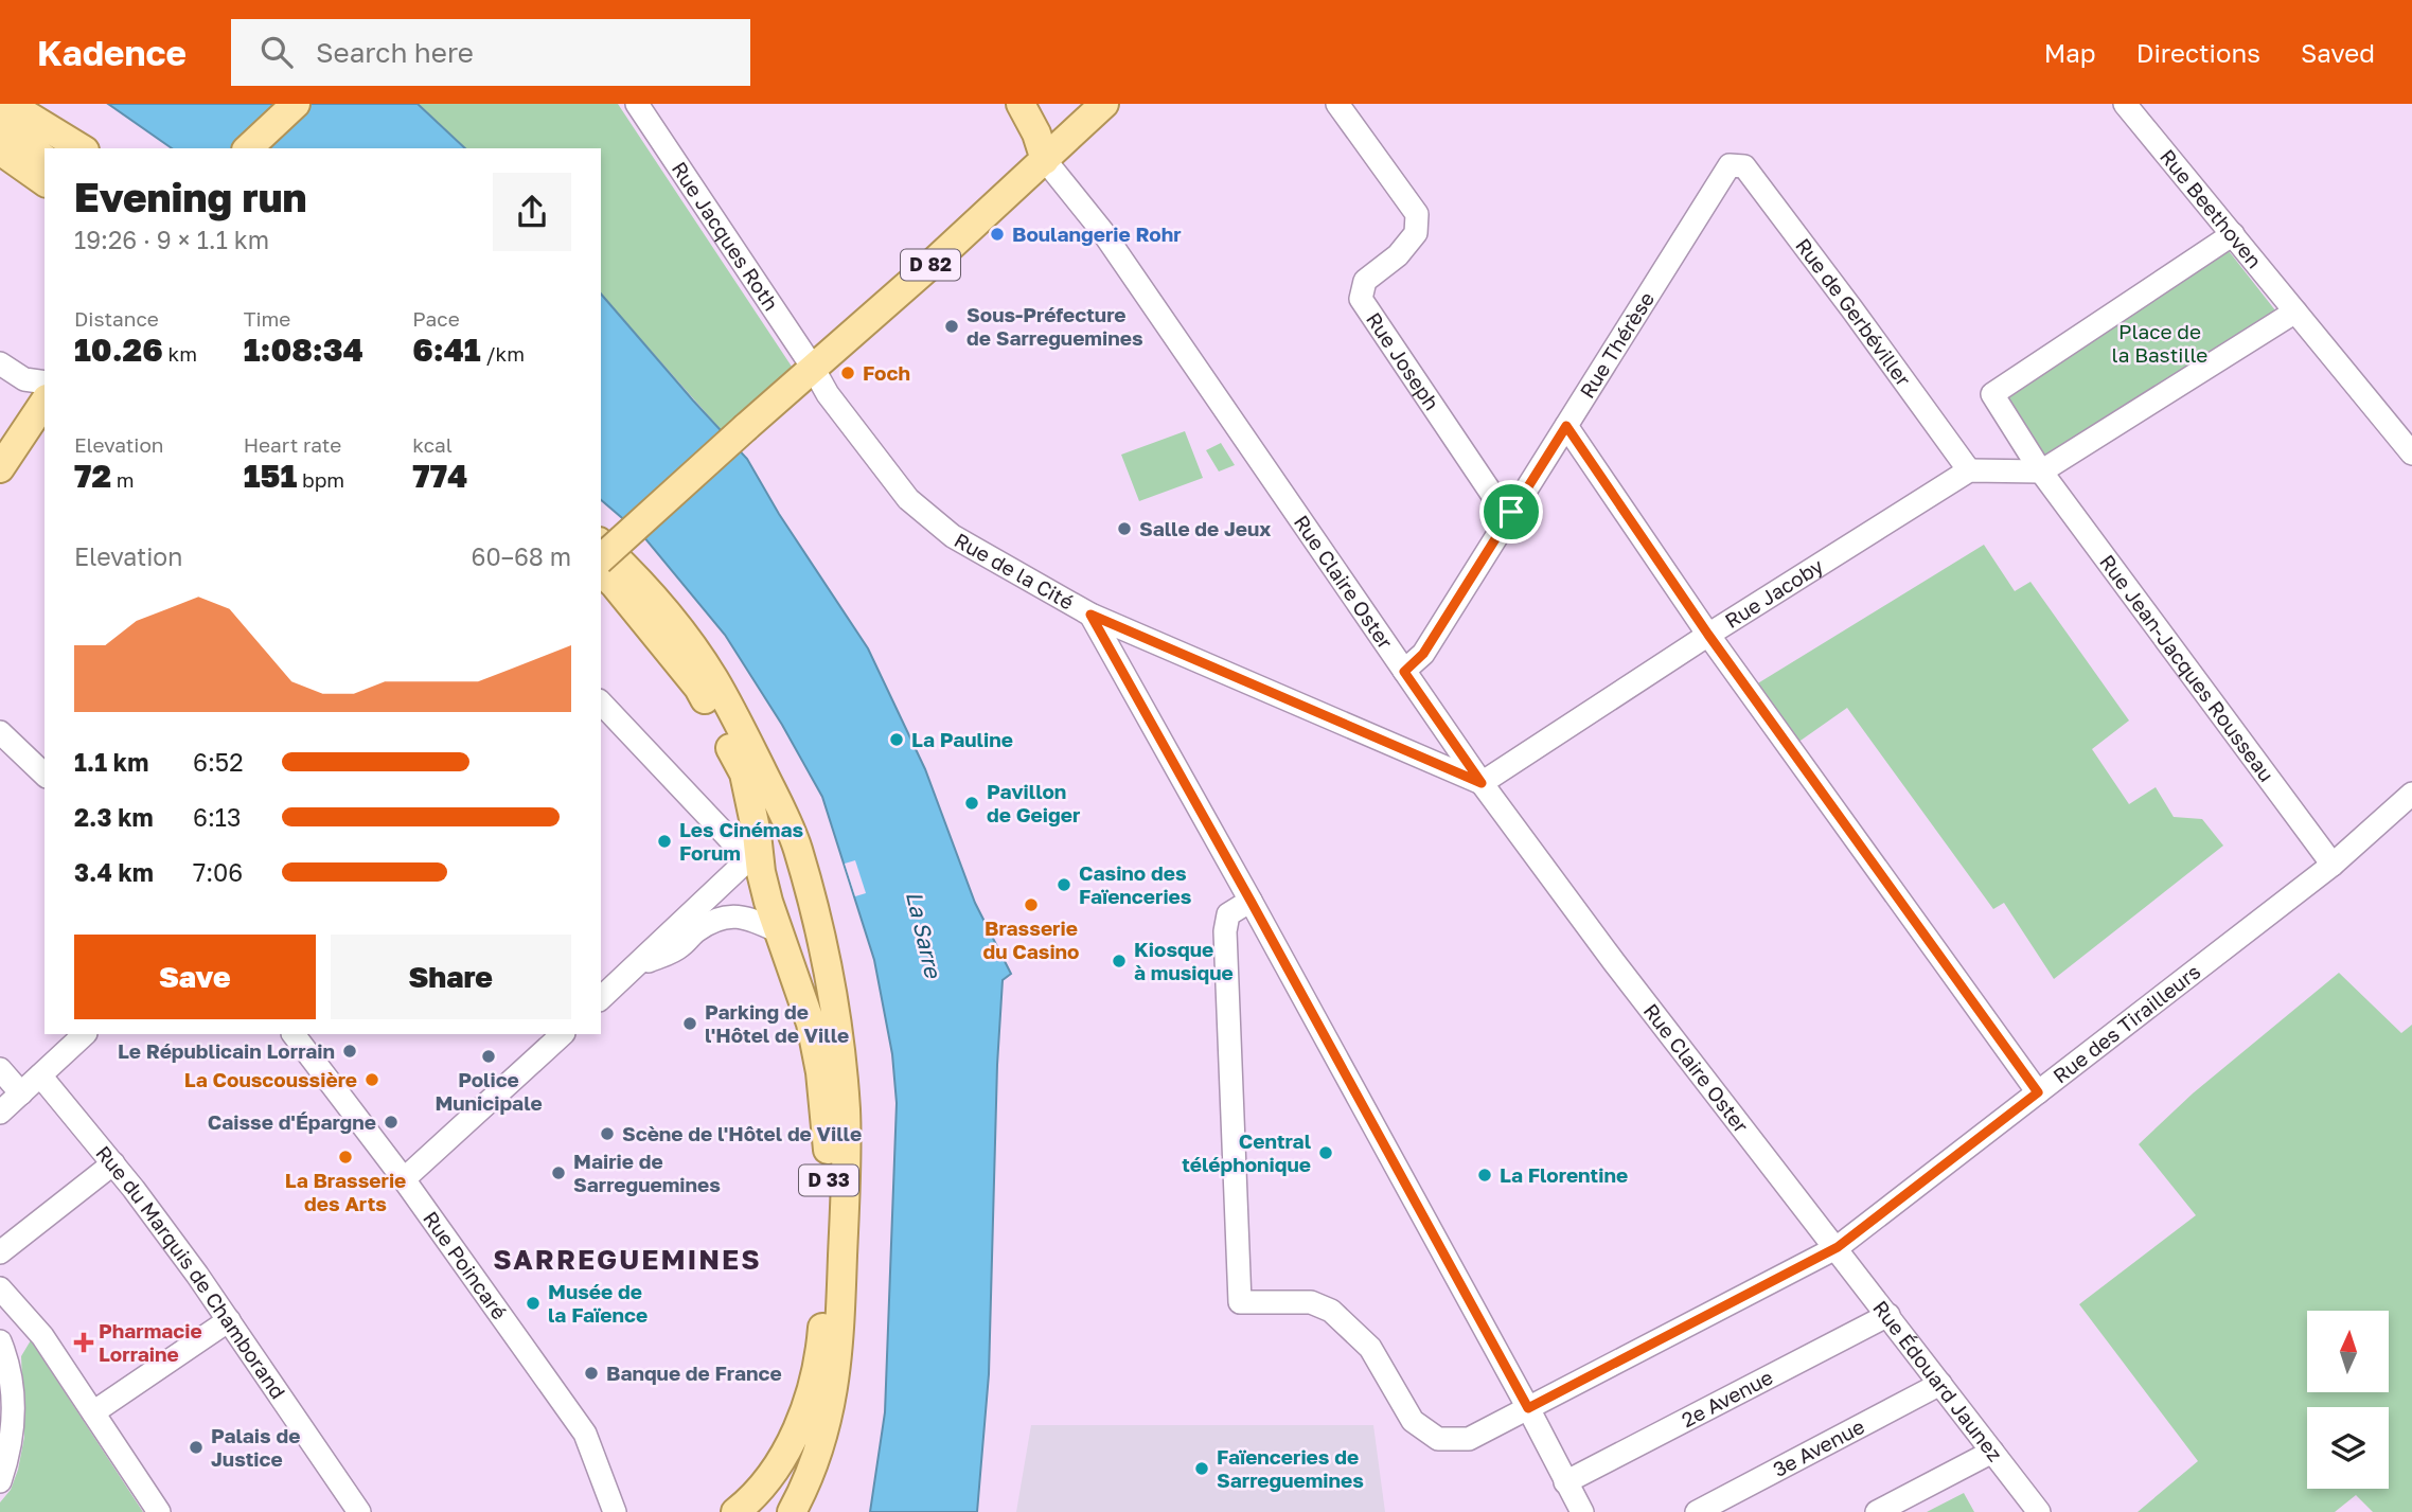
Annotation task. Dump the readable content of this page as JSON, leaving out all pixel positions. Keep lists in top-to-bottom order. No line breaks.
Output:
{"streets":{"main road":["D 82","D 33"],"street":["Rue Beethoven","Rue Jacques Roth","Rue de Gerbéviller","Rue Thérèse","Rue Joseph","Rue de la Cité","Rue Claire Oster","Rue Jacoby","Rue Jean-Jacques Rousseau","Rue des Tirailleurs","Rue Poincaré","Rue du Marquis de Chamborand","Rue Édouard Jaunez","2e Avenue","3e Avenue"]},"crossings":[["Rue Jacques Roth","D 82"],["Rue Jacques Roth","Rue de la Cité"],["D 82","Rue de la Cité"],["D 82","Rue Claire Oster"],["Rue de Gerbéviller","Rue Thérèse"],["Rue de Gerbéviller","Rue Jacoby"],["Rue Thérèse","Rue Joseph"],["Rue Thérèse","Rue Claire Oster"],["Rue de la Cité","Rue Claire Oster"],["Rue de la Cité","Rue Jacoby"],["Rue Claire Oster","Rue Jacoby"],["Rue Claire Oster","Rue des Tirailleurs"],["Rue Claire Oster","Rue Édouard Jaunez"],["Rue Jean-Jacques Rousseau","Rue des Tirailleurs"],["Rue des Tirailleurs","Rue Édouard Jaunez"],["Rue Édouard Jaunez","2e Avenue"],["Rue Édouard Jaunez","3e Avenue"]],"districts":["SARREGUEMINES"],"water":["La Sarre"],"parks":["Place de la Bastille"],"places":{"other":["Boulangerie Rohr","Sous-Préfecture de Sarreguemines","Foch","Salle de Jeux","La Pauline","Pavillon de Geiger","Les Cinémas Forum","Casino des Faïenceries","Brasserie du Casino","Kiosque à musique","Parking de l'Hôtel de Ville","Le Républicain Lorrain","Police Municipale","La Couscoussière","Caisse d'Épargne","Scène de l'Hôtel de Ville","Central téléphonique","La Brasserie des Arts","Mairie de Sarreguemines","La Florentine","Musée de la Faïence","Banque de France","Palais de Justice","Faïenceries de Sarreguemines"],"health":["Pharmacie Lorraine"]},"north":"top","page":{"header":"Kadence","search":"Search here","nav":["Map","Directions","Saved"],"heading":["Evening run","19:26 · 9 × 1.1 km"],"stats":[["Distance","10.26 km"],["Time","1:08:34"],["Pace","6:41 /km"],["Elevation","72 m"],["Heart rate","151 bpm"],["kcal","774"]],"chart":["Elevation","60–68 m"],"list":[{"name":"1.1 km","note":"6:52"},{"name":"2.3 km","note":"6:13"},{"name":"3.4 km","note":"7:06"}],"buttons":["Save","Share"]}}
